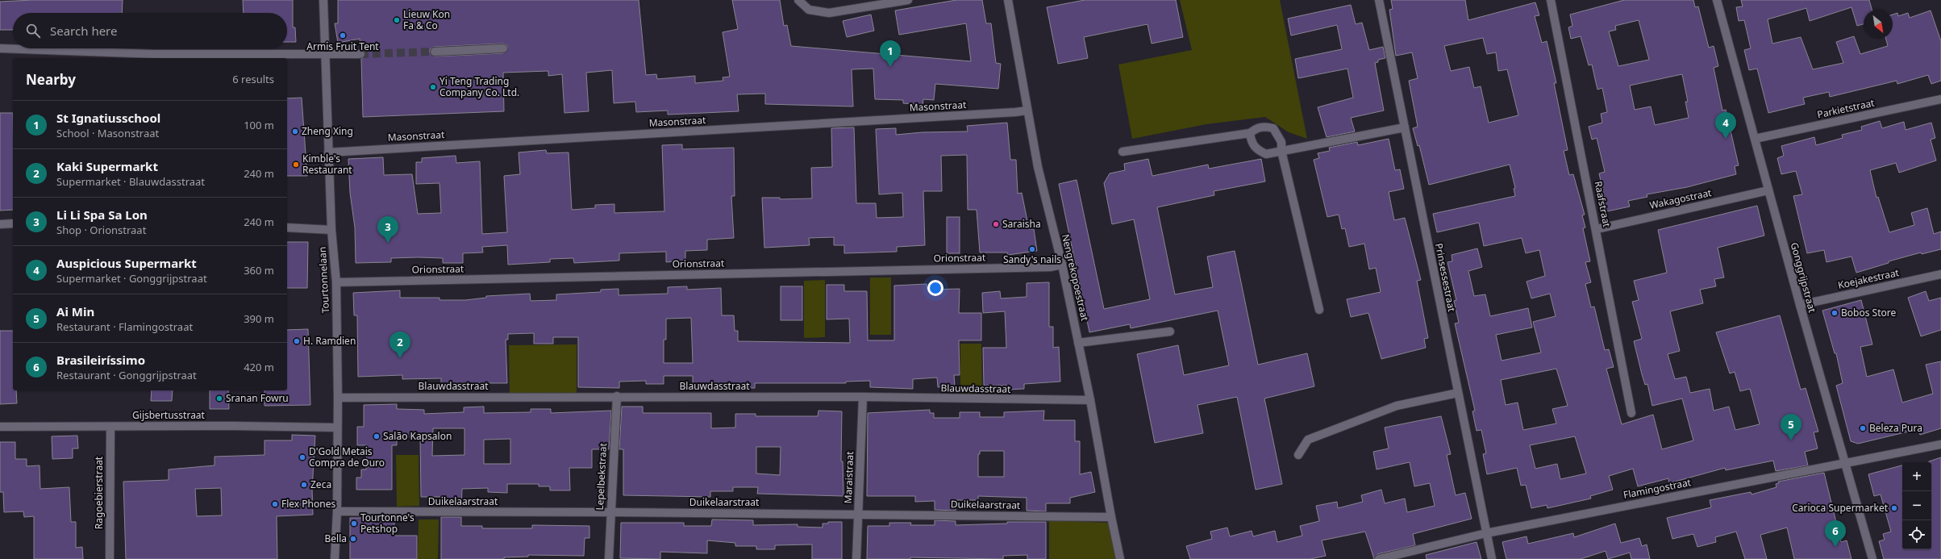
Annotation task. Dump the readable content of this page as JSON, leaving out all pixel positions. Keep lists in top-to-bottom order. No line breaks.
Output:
{"streets":{"street":["Masonstraat","Parkietstraat","Wakagostraat","Raafstraat","Orionstraat","Nengrekopoestraat","Prinsessestraat","Gonggrijpstraat","Koejakestraat","Tourtonnelaan","Blauwdasstraat","Gijsbertusstraat","Lepelbekstraat","Maraistraat","Flamingostraat","Ragoebierstraat","Duikelaarstraat"]},"crossings":[["Masonstraat","Nengrekopoestraat"],["Masonstraat","Tourtonnelaan"],["Parkietstraat","Gonggrijpstraat"],["Wakagostraat","Raafstraat"],["Wakagostraat","Gonggrijpstraat"],["Orionstraat","Nengrekopoestraat"],["Orionstraat","Tourtonnelaan"],["Nengrekopoestraat","Blauwdasstraat"],["Nengrekopoestraat","Duikelaarstraat"],["Prinsessestraat","Flamingostraat"],["Gonggrijpstraat","Koejakestraat"],["Gonggrijpstraat","Flamingostraat"],["Tourtonnelaan","Blauwdasstraat"],["Tourtonnelaan","Gijsbertusstraat"],["Tourtonnelaan","Duikelaarstraat"],["Blauwdasstraat","Lepelbekstraat"],["Blauwdasstraat","Maraistraat"],["Gijsbertusstraat","Ragoebierstraat"],["Lepelbekstraat","Duikelaarstraat"],["Maraistraat","Duikelaarstraat"]],"places":["Lieuw Kon Fa & Co","Armis Fruit Tent","Yi Teng Trading Company Co. Ltd.","Zheng Xing","Kimble's Restaurant","Saraisha","Sandy's nails","Bobos Store","H. Ramdien","Sranan Fowru","Beleza Pura","Salão Kapsalon","D'Gold Metais Compra de Ouro","Zeca","Flex Phones","Carioca Supermarket","Tourtonne's Petshop","Bella"],"north":"bottom right","page":{"search":"Search here","pins":["1","4","3","2","5","6"],"heading":["Nearby","6 results"],"list":[{"mark":"1","name":"St Ignatiusschool","note":"School · Masonstraat","value":"100 m"},{"mark":"2","name":"Kaki Supermarkt","note":"Supermarket · Blauwdasstraat","value":"240 m"},{"mark":"3","name":"Li Li Spa Sa Lon","note":"Shop · Orionstraat","value":"240 m"},{"mark":"4","name":"Auspicious Supermarkt","note":"Supermarket · Gonggrijpstraat","value":"360 m"},{"mark":"5","name":"Ai Min","note":"Restaurant · Flamingostraat","value":"390 m"},{"mark":"6","name":"Brasileiríssimo","note":"Restaurant · Gonggrijpstraat","value":"420 m"}],"map_buttons":["+","−"]}}
